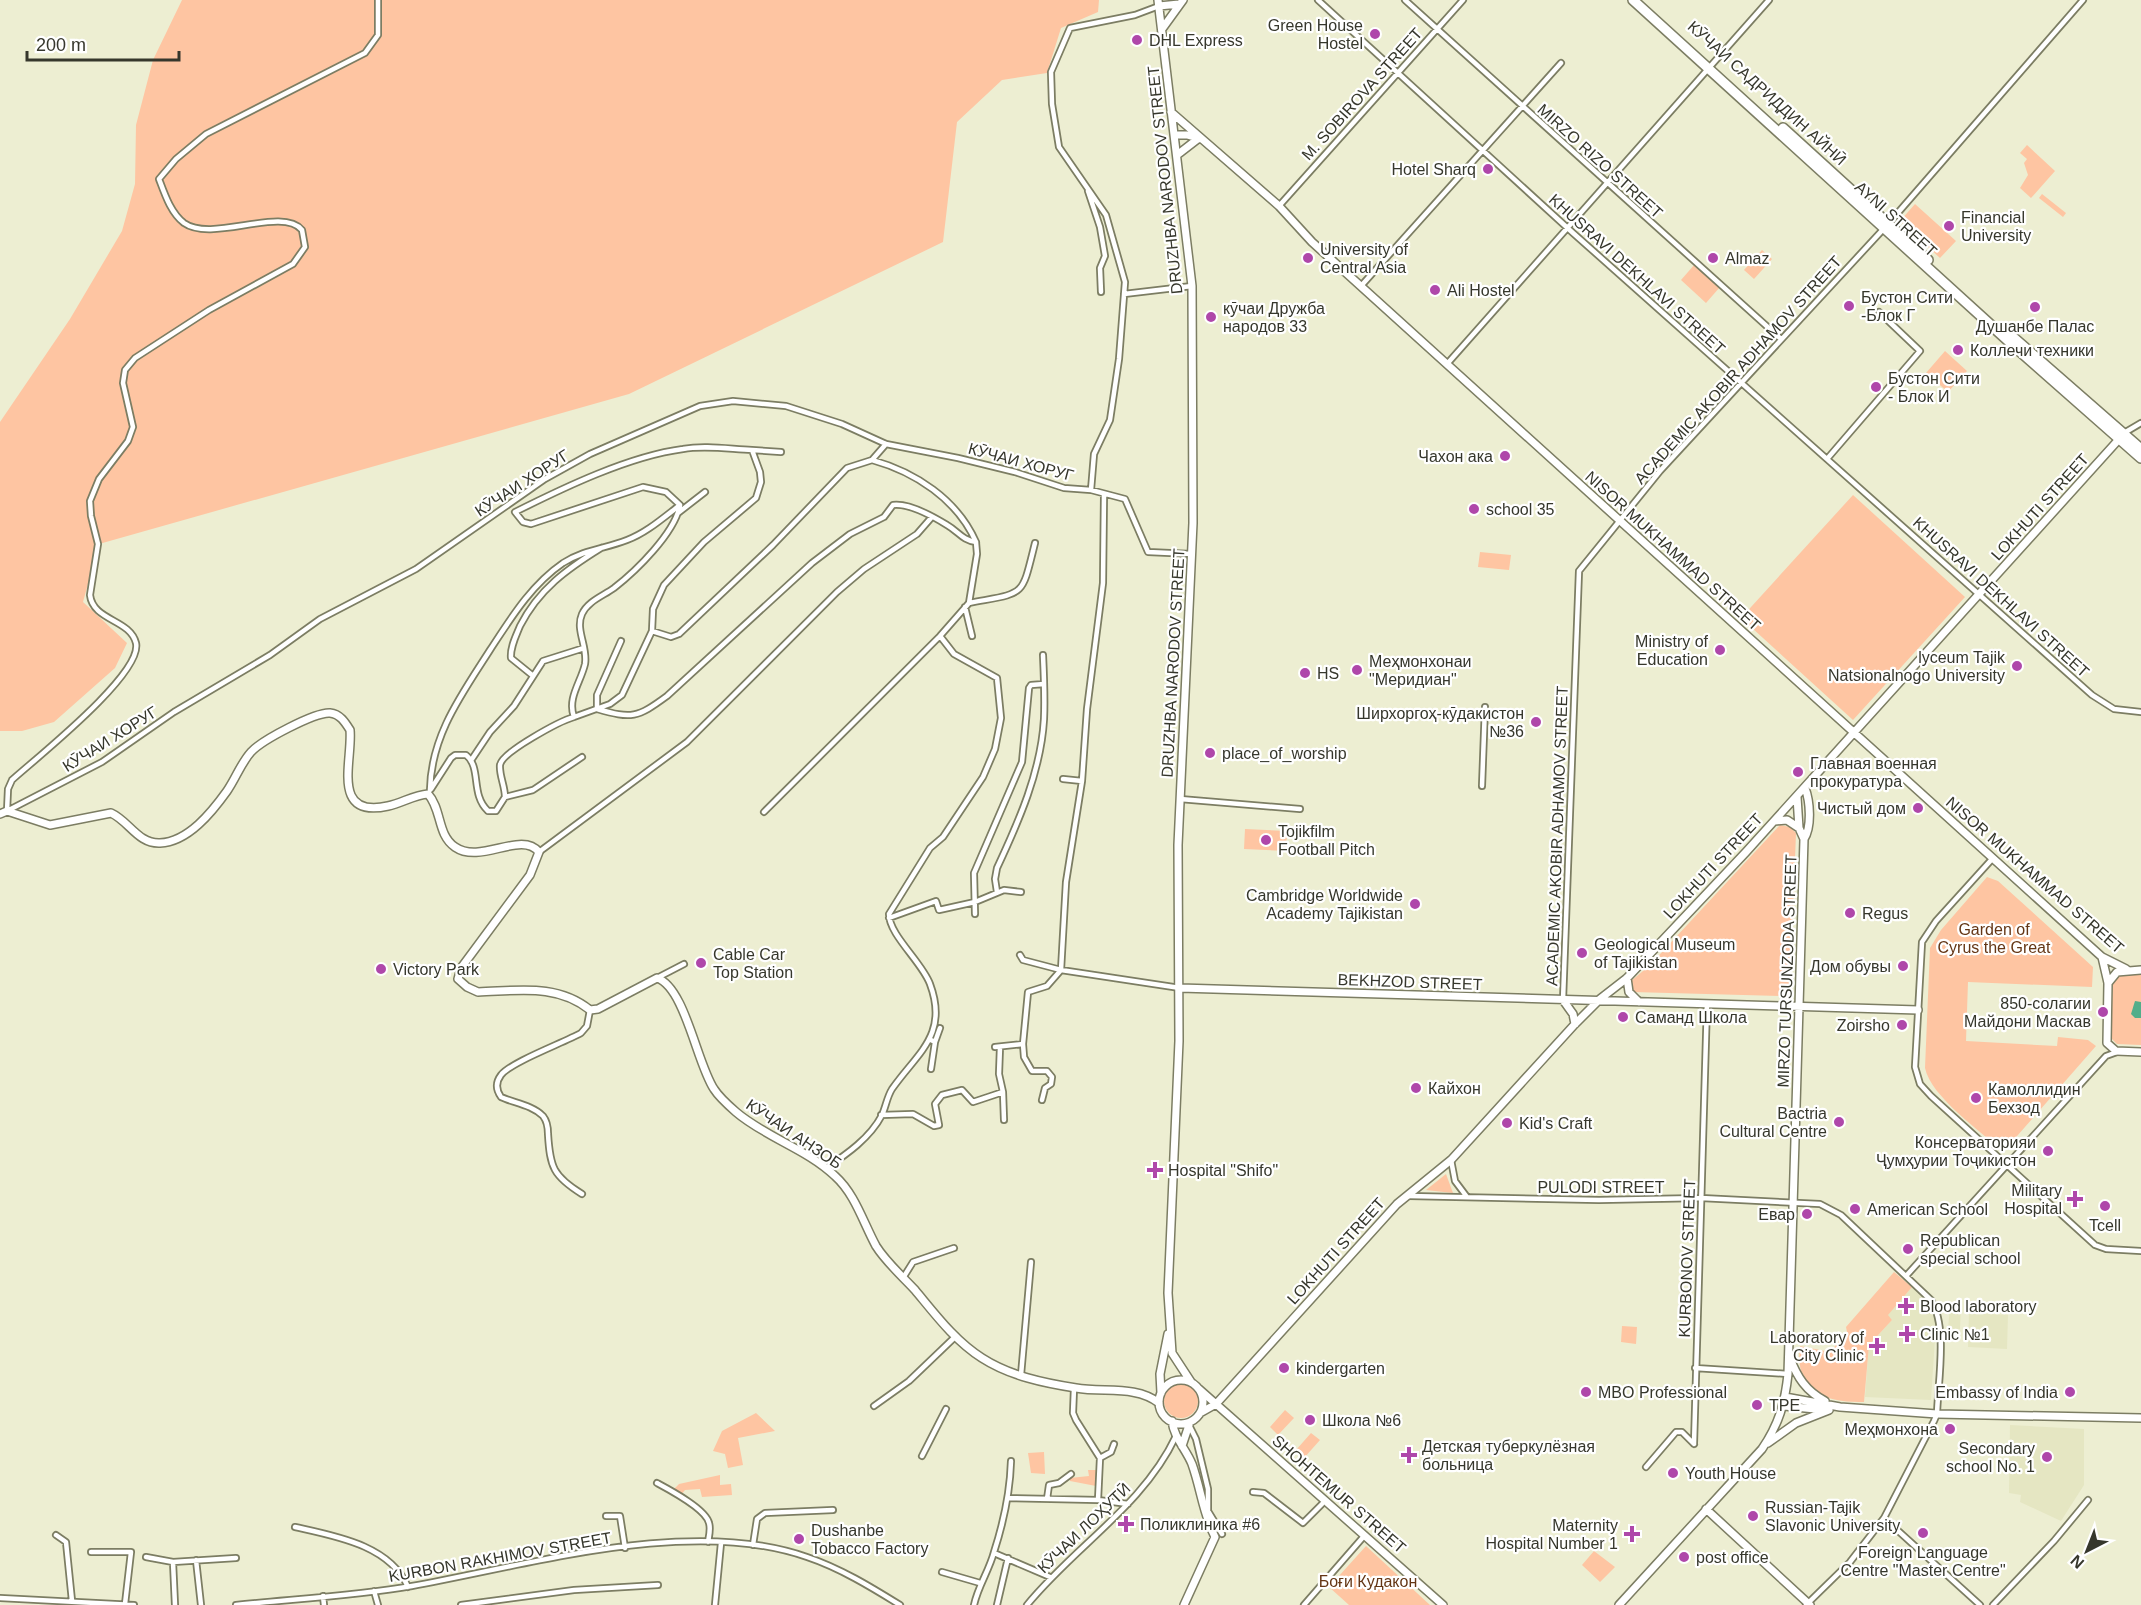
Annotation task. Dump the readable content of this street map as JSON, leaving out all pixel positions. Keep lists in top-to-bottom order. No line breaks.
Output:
{"streets":{"highway":["КӮЧАИ САДРИДДИН АЙНӢ","AYNI STREET"],"street":["M. SOBIROVA STREET","MIRZO RIZO STREET","DRUZHBA NARODOV STREET","KHUSRAVI DEKHLAVI STREET","ACADEMIC AKOBIR ADHAMOV STREET","КӮЧАИ ХОРУГ","LOKHUTI STREET","NISOR MUKHAMMAD STREET","MIRZO TURSUNZODA STREET","BEKHZOD STREET","КӮЧАИ АНЗОБ","PULODI STREET","KURBONOV STREET","SHOHTEMUR STREET","КӮЧАИ ЛОҲУТӢ","KURBON RAKHIMOV STREET"]},"crossings":[["КӮЧАИ САДРИДДИН АЙНӢ","AYNI STREET"],["КӮЧАИ САДРИДДИН АЙНӢ","ACADEMIC AKOBIR ADHAMOV STREET"],["M. SOBIROVA STREET","MIRZO RIZO STREET"],["M. SOBIROVA STREET","KHUSRAVI DEKHLAVI STREET"],["M. SOBIROVA STREET","NISOR MUKHAMMAD STREET"],["MIRZO RIZO STREET","ACADEMIC AKOBIR ADHAMOV STREET"],["DRUZHBA NARODOV STREET","КӮЧАИ ХОРУГ"],["DRUZHBA NARODOV STREET","NISOR MUKHAMMAD STREET"],["DRUZHBA NARODOV STREET","BEKHZOD STREET"],["AYNI STREET","ACADEMIC AKOBIR ADHAMOV STREET"],["AYNI STREET","LOKHUTI STREET"],["KHUSRAVI DEKHLAVI STREET","ACADEMIC AKOBIR ADHAMOV STREET"],["KHUSRAVI DEKHLAVI STREET","LOKHUTI STREET"],["ACADEMIC AKOBIR ADHAMOV STREET","NISOR MUKHAMMAD STREET"],["ACADEMIC AKOBIR ADHAMOV STREET","BEKHZOD STREET"],["LOKHUTI STREET","NISOR MUKHAMMAD STREET"],["LOKHUTI STREET","MIRZO TURSUNZODA STREET"],["LOKHUTI STREET","BEKHZOD STREET"],["LOKHUTI STREET","PULODI STREET"],["LOKHUTI STREET","SHOHTEMUR STREET"],["MIRZO TURSUNZODA STREET","BEKHZOD STREET"],["MIRZO TURSUNZODA STREET","PULODI STREET"],["BEKHZOD STREET","KURBONOV STREET"],["PULODI STREET","KURBONOV STREET"]],"parks":["Garden of Cyrus the Great","Боғи Кудакон"],"places":{"other":["Green House Hostel","DHL Express","Hotel Sharq","Financial University","University of Central Asia","Almaz","Ali Hostel","Бустон Сити -Блок Г","Душанбе Палас","кӯчаи Дружба народов 33","Коллечи техники","Бустон Сити - Блок И","Чахон ака","school 35","Ministry of Education","lyceum Tajik Natsionalnogo University","Меҳмонхонаи \"Меридиан\"","HS","Ширхоргоҳ-кӯдакистон №36","place_of_worship","Главная военная прокуратура","Чистый дом","Tojikfilm Football Pitch","Cambridge Worldwide Academy Tajikistan","Regus","Geological Museum of Tajikistan","Cable Car Top Station","Дом обувы","Victory Park","850-солагии Майдони Маскав","Саманд Школа","Zoirsho","Кайхон","Камоллидин Бехзод","Bactria Cultural Centre","Kid's Craft","Консерваторияи Ҷумҳурии Тоҷикистон","Tcell","American School","Евар","Republican special school","kindergarten","MBO Professional","Embassy of India","TPE","Школа №6","Меҳмонхона","Secondary school No. 1","Youth House","Russian-Tajik Slavonic University","Foreign Language Centre \"Master Centre\"","Dushanbe Tobacco Factory","post office"],"health":["Hospital \"Shifo\"","Military Hospital","Blood laboratory","Clinic №1","Laboratory of City Clinic","Детская туберкулёзная больница","Поликлиника #6","Maternity Hospital Number 1"]},"scale_bar":"200 m","north":"bottom left"}
